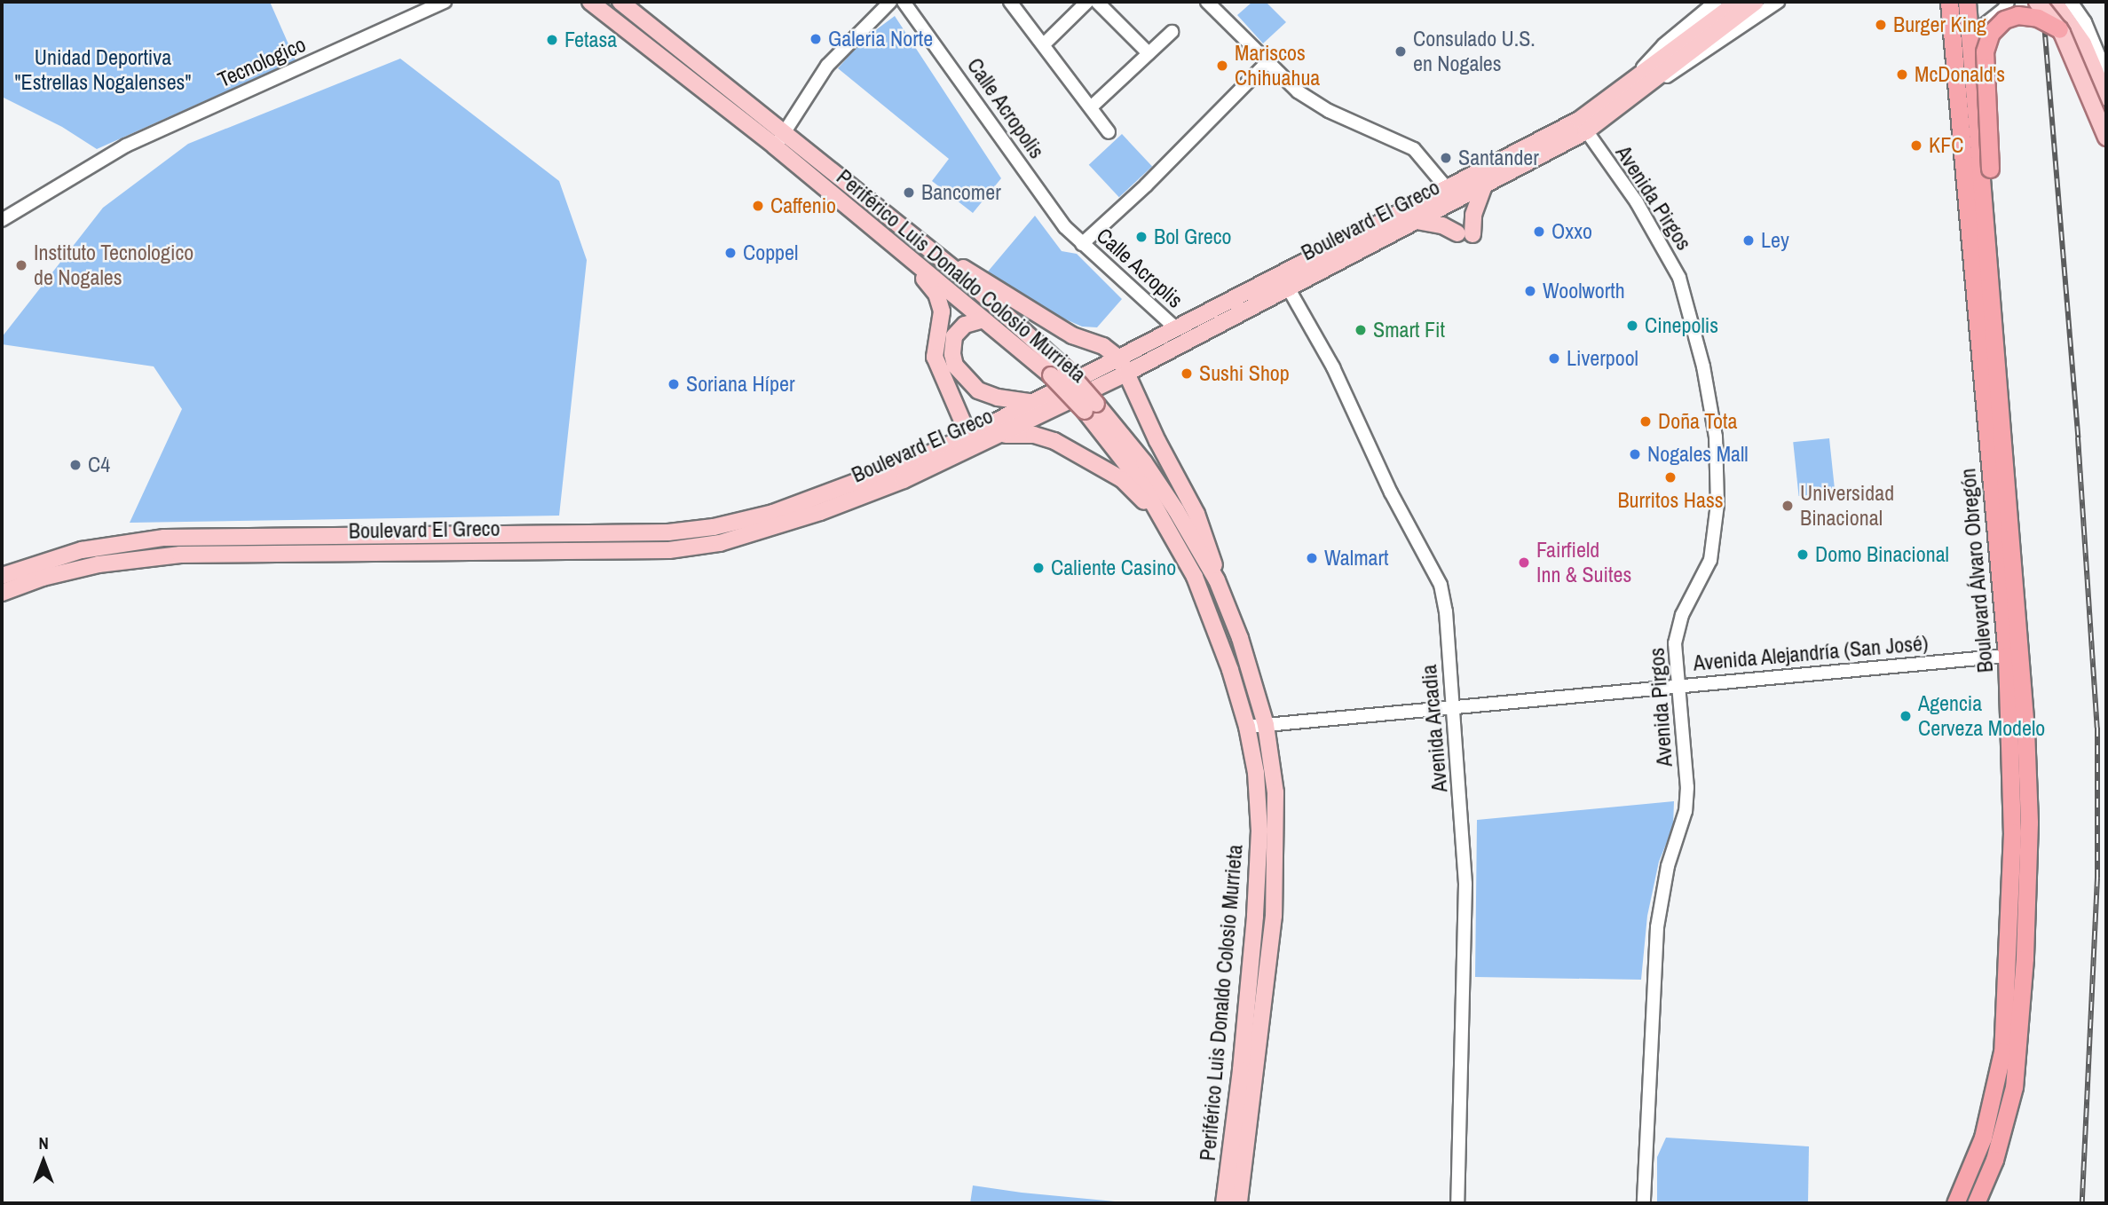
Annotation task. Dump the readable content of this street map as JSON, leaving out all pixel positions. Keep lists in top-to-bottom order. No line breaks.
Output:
{"streets":{"highway":["Boulevard Álvaro Obregón"],"main road":["Boulevard El Greco","Periférico Luis Donaldo Colosio Murrieta"],"street":["Tecnologico","Calle Acropolis","Avenida Pirgos","Calle Acroplis","Avenida Alejandría (San José)","Avenida Arcadia"]},"crossings":[["Calle Acropolis","Calle Acroplis"],["Avenida Pirgos","Boulevard El Greco"],["Avenida Pirgos","Avenida Alejandría (San José)"],["Boulevard El Greco","Calle Acroplis"],["Boulevard El Greco","Avenida Arcadia"],["Periférico Luis Donaldo Colosio Murrieta","Avenida Alejandría (San José)"],["Boulevard Álvaro Obregón","Avenida Alejandría (San José)"],["Avenida Alejandría (San José)","Avenida Arcadia"]],"parks":["Unidad Deportiva \"Estrellas Nogalenses\""],"places":["Burger King","Galeria Norte","Fetasa","Consulado U.S. en Nogales","Mariscos Chihuahua","McDonald's","KFC","Santander","Bancomer","Caffenio","Oxxo","Bol Greco","Ley","Coppel","Instituto Tecnologico de Nogales","Woolworth","Cinepolis","Smart Fit","Liverpool","Sushi Shop","Soriana Híper","Doña Tota","Nogales Mall","C4","Burritos Hass","Universidad Binacional","Domo Binacional","Walmart","Fairfield Inn & Suites","Caliente Casino","Agencia Cerveza Modelo"],"north":"top"}
